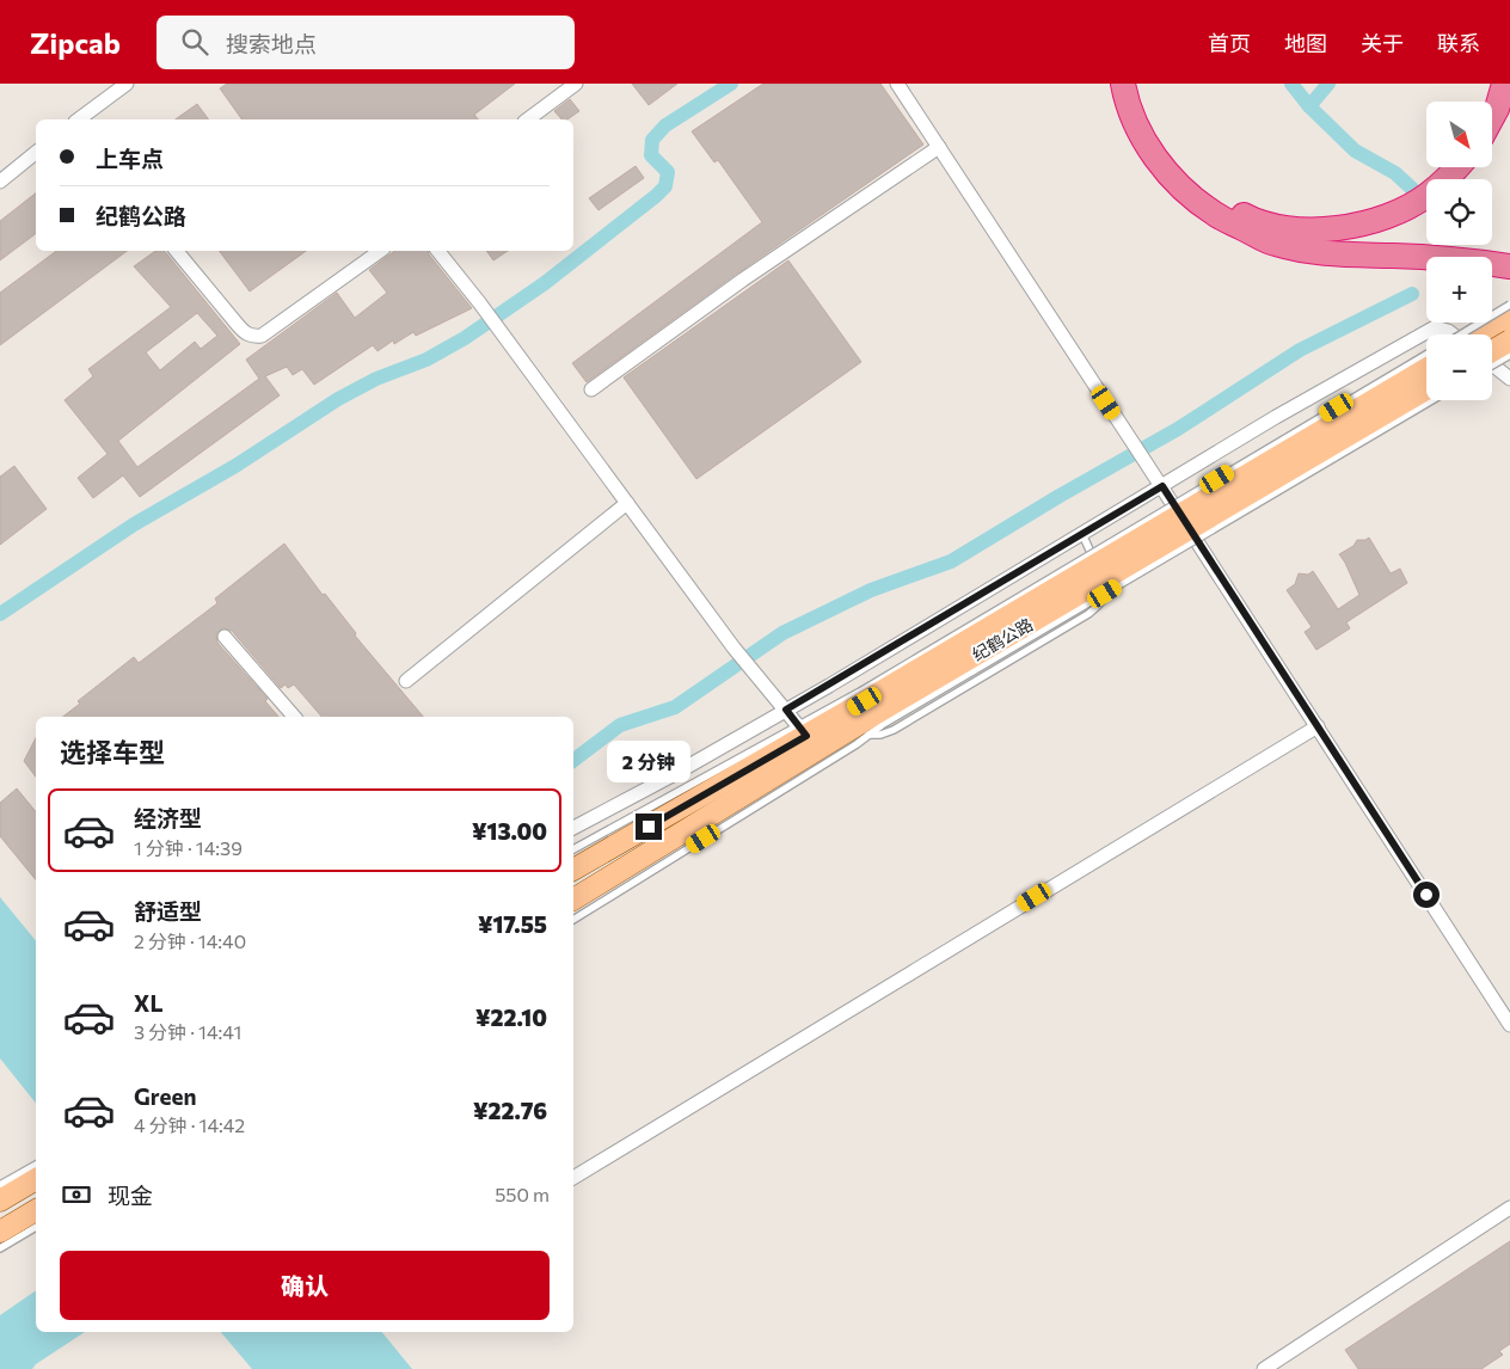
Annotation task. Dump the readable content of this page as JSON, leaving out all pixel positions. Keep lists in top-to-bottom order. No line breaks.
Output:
{"streets":{"main road":["纪鹤公路"]},"north":"bottom right","page":{"header":"Zipcab","search":"搜索地点","nav":["首页","地图","关于","联系"],"map_buttons":["+","−"],"banner":["上车点","纪鹤公路"],"heading":"选择车型","bubble":"2 分钟","list":[{"name":"经济型","note":"1 分钟 · 14:39","value":"¥13.00"},{"name":"舒适型","note":"2 分钟 · 14:40","value":"¥17.55"},{"name":"XL","note":"3 分钟 · 14:41","value":"¥22.10"},{"name":"Green","note":"4 分钟 · 14:42","value":"¥22.76"}],"pay":["现金","550 m"],"buttons":"确认"}}
